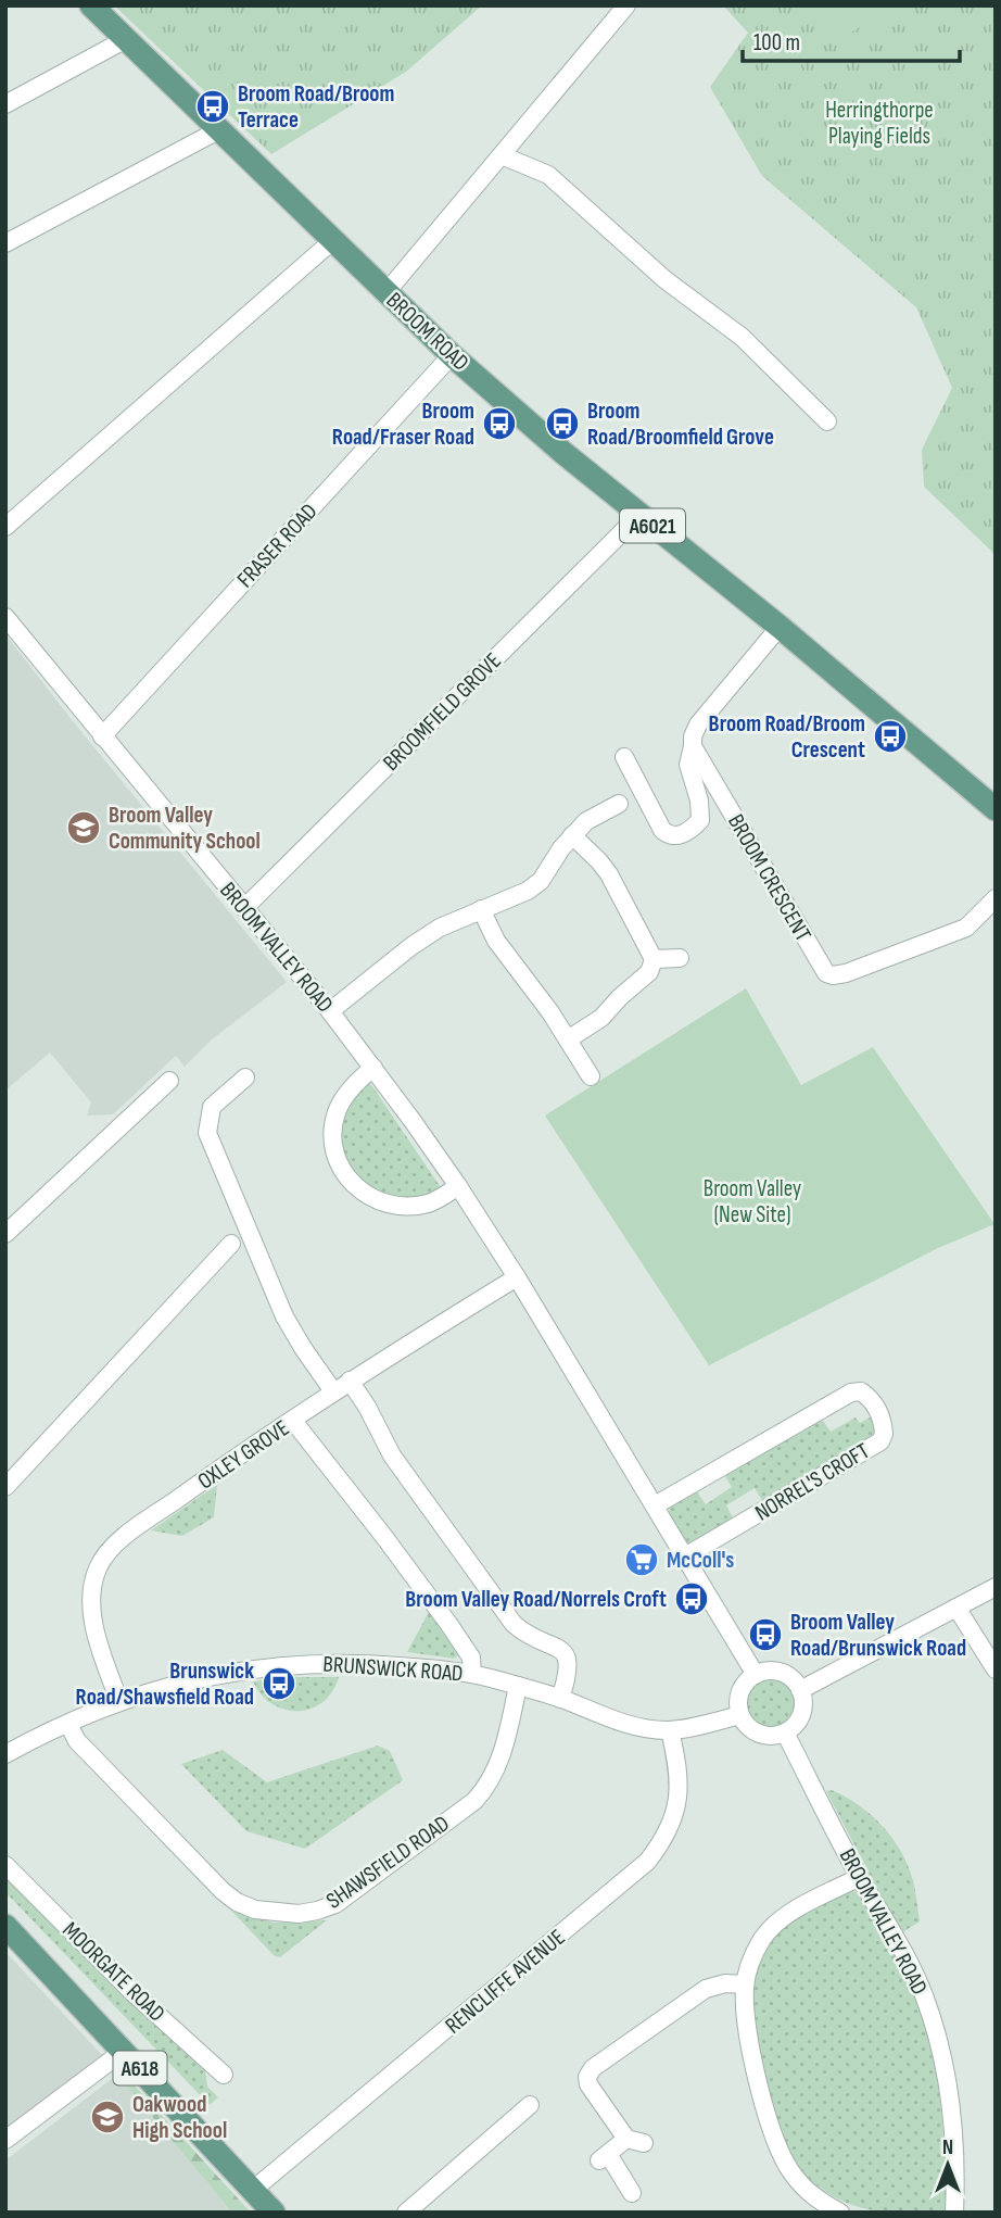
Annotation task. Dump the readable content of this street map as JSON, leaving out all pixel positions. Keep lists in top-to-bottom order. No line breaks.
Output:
{"streets":{"main road":["BROOM ROAD","A6021","MOORGATE ROAD","A618"],"street":["FRASER ROAD","BROOMFIELD GROVE","BROOM CRESCENT","BROOM VALLEY ROAD","OXLEY GROVE","NORREL'S CROFT","BRUNSWICK ROAD","SHAWSFIELD ROAD","RENCLIFFE AVENUE"]},"crossings":[["BROOM ROAD","FRASER ROAD"],["BROOM ROAD","BROOMFIELD GROVE"],["FRASER ROAD","BROOM VALLEY ROAD"],["BROOMFIELD GROVE","BROOM VALLEY ROAD"],["BROOM VALLEY ROAD","OXLEY GROVE"],["BROOM VALLEY ROAD","NORREL'S CROFT"],["BROOM VALLEY ROAD","BRUNSWICK ROAD"],["OXLEY GROVE","BRUNSWICK ROAD"],["BRUNSWICK ROAD","SHAWSFIELD ROAD"],["BRUNSWICK ROAD","RENCLIFFE AVENUE"],["MOORGATE ROAD","RENCLIFFE AVENUE"]],"parks":["Herringthorpe Playing Fields","Broom Valley (New Site)"],"places":{"bus stop":["Broom Road/Broom Terrace","Broom Road/Fraser Road","Broom Road/Broomfield Grove","Broom Road/Broom Crescent","Broom Valley Road/Norrels Croft","Broom Valley Road/Brunswick Road","Brunswick Road/Shawsfield Road"],"school or university":["Broom Valley Community School","Oakwood High School"],"supermarket":["McColl's"]},"scale_bar":"100 m","north":"top"}
